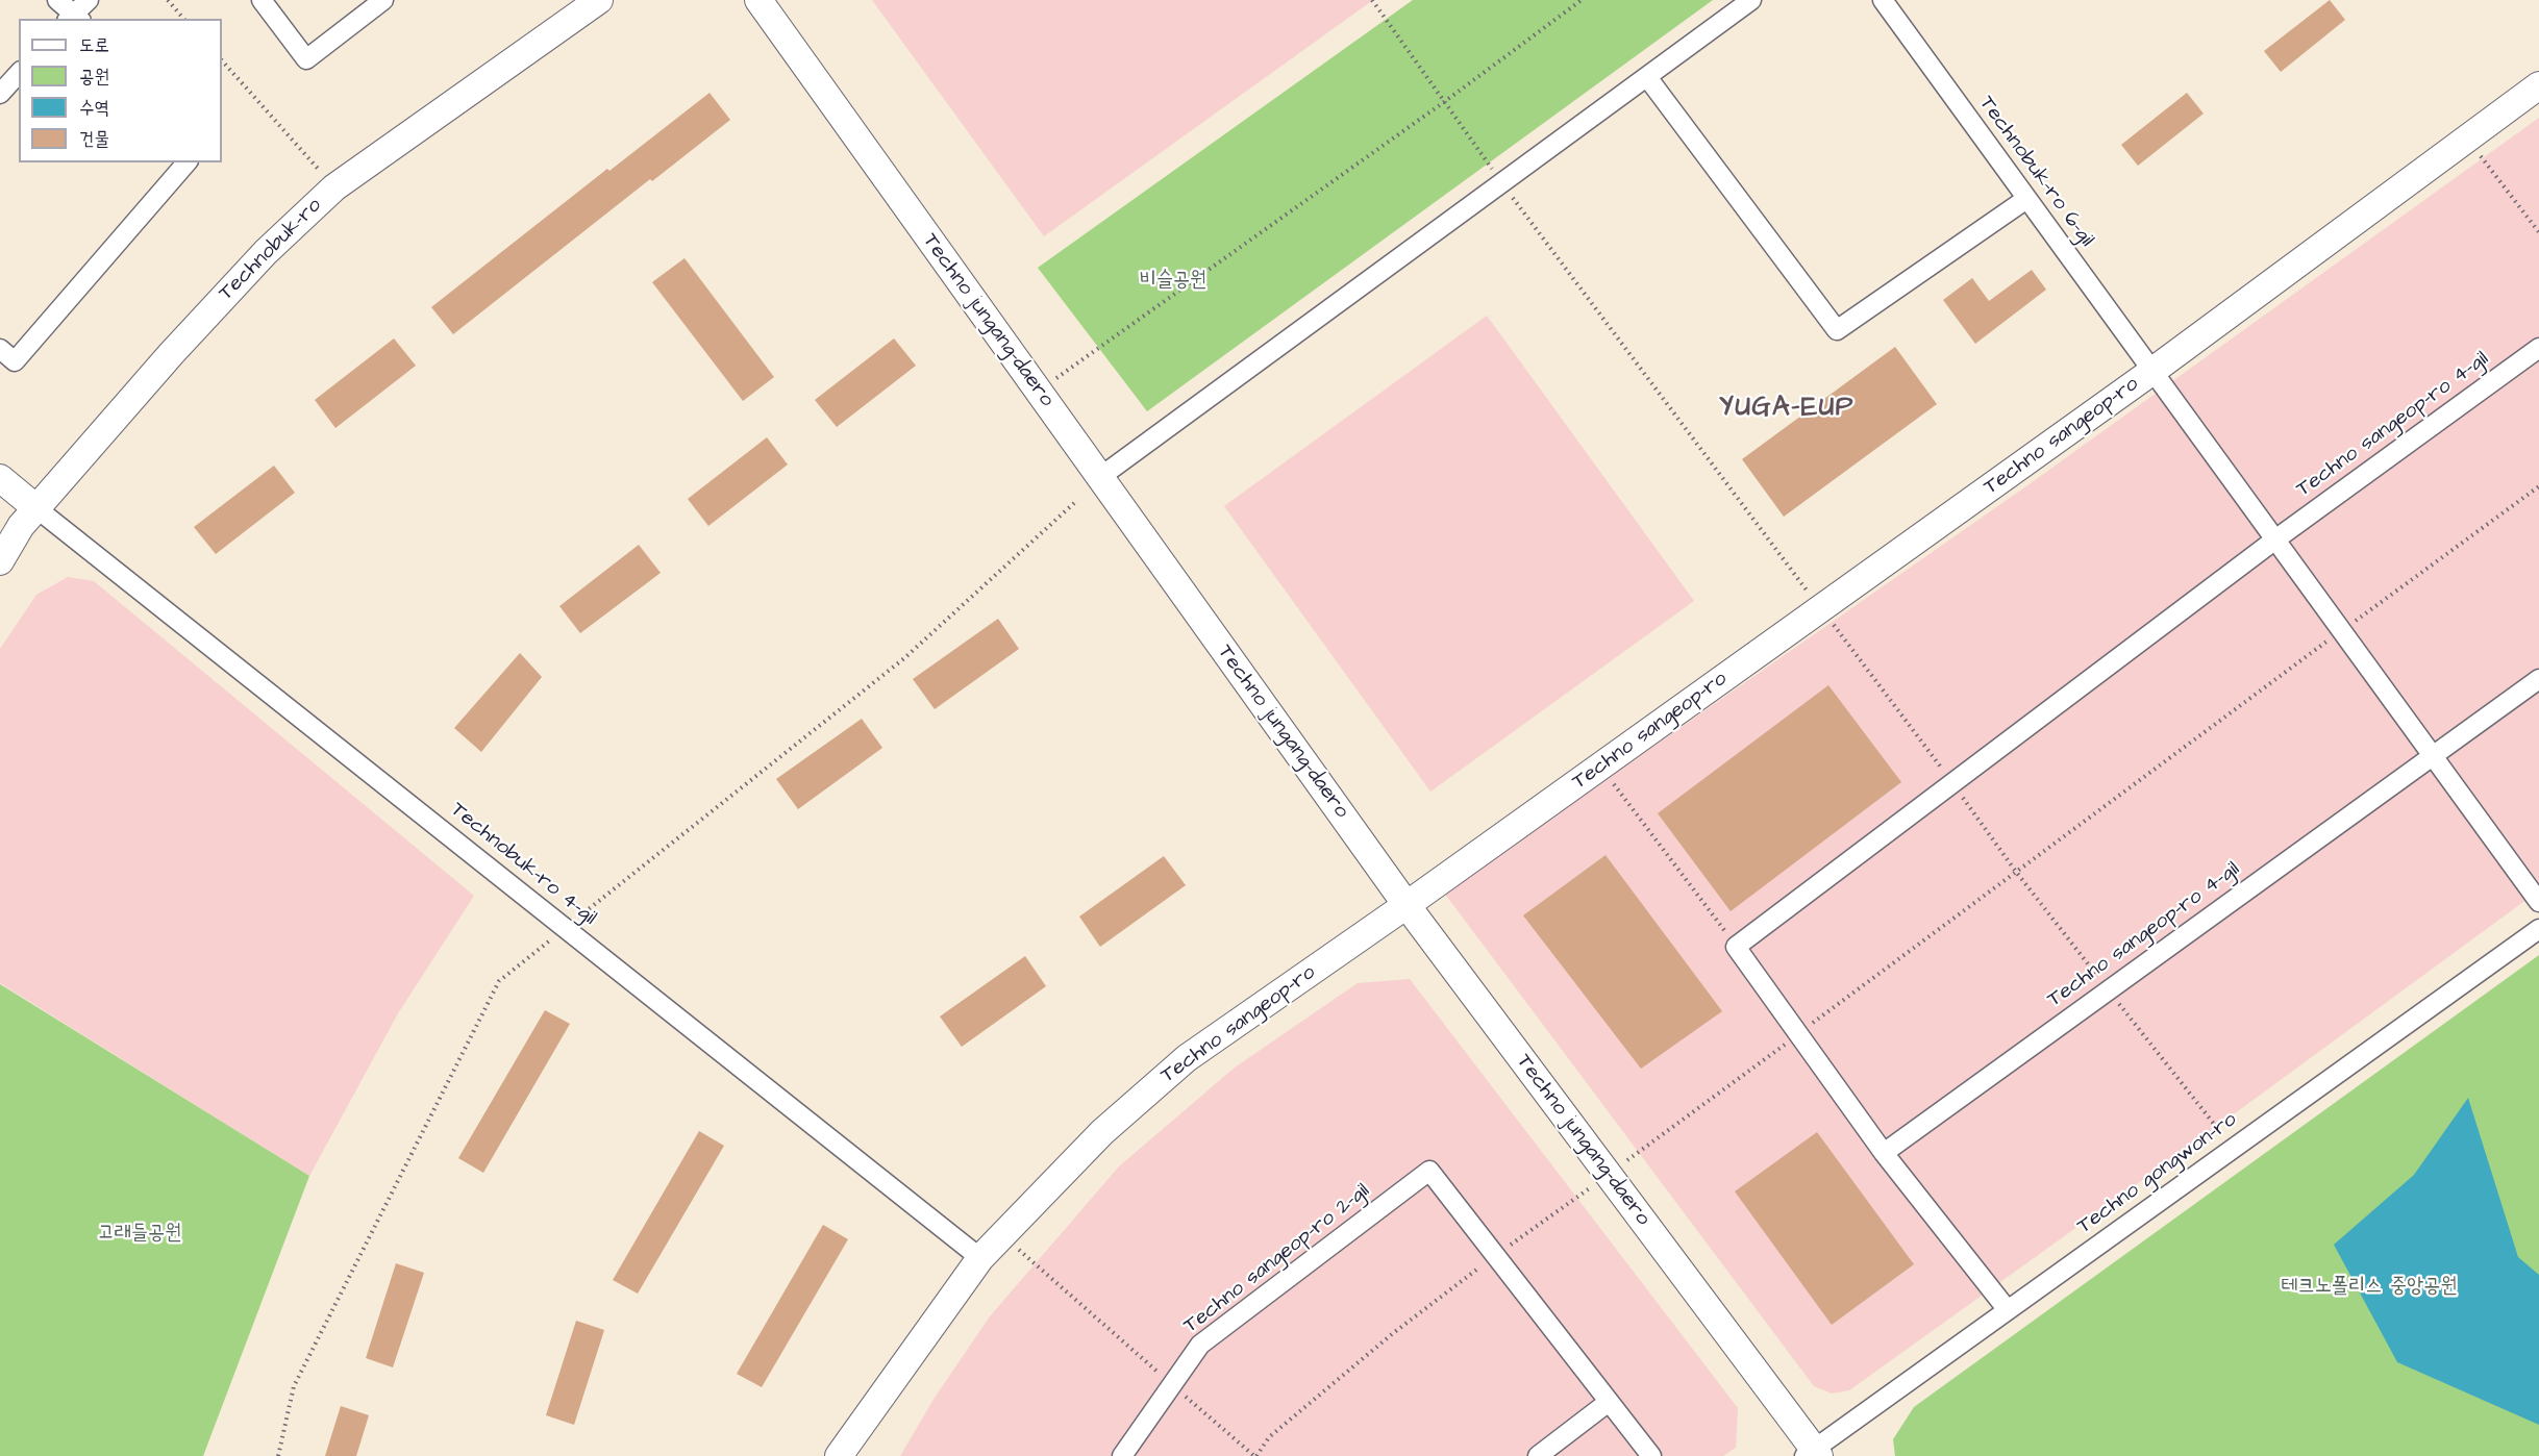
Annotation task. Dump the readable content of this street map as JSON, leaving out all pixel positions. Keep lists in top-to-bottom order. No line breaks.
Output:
{"streets":{"main road":["Technobuk-ro","Techno jungang-daero","Techno sangeop-ro"],"street":["Technobuk-ro 6-gil","Techno sangeop-ro 4-gil","Technobuk-ro 4-gil","Techno gongwon-ro","Techno sangeop-ro 2-gil"]},"crossings":[["Technobuk-ro 6-gil","Techno sangeop-ro"],["Technobuk-ro","Technobuk-ro 4-gil"],["Techno jungang-daero","Techno sangeop-ro"],["Techno jungang-daero","Techno gongwon-ro"],["Techno sangeop-ro","Technobuk-ro 4-gil"]],"districts":["YUGA-EUP"],"parks":["비슬공원","고래들공원","테크노폴리스 중앙공원"],"legend":["도로","공원","수역","건물"]}
